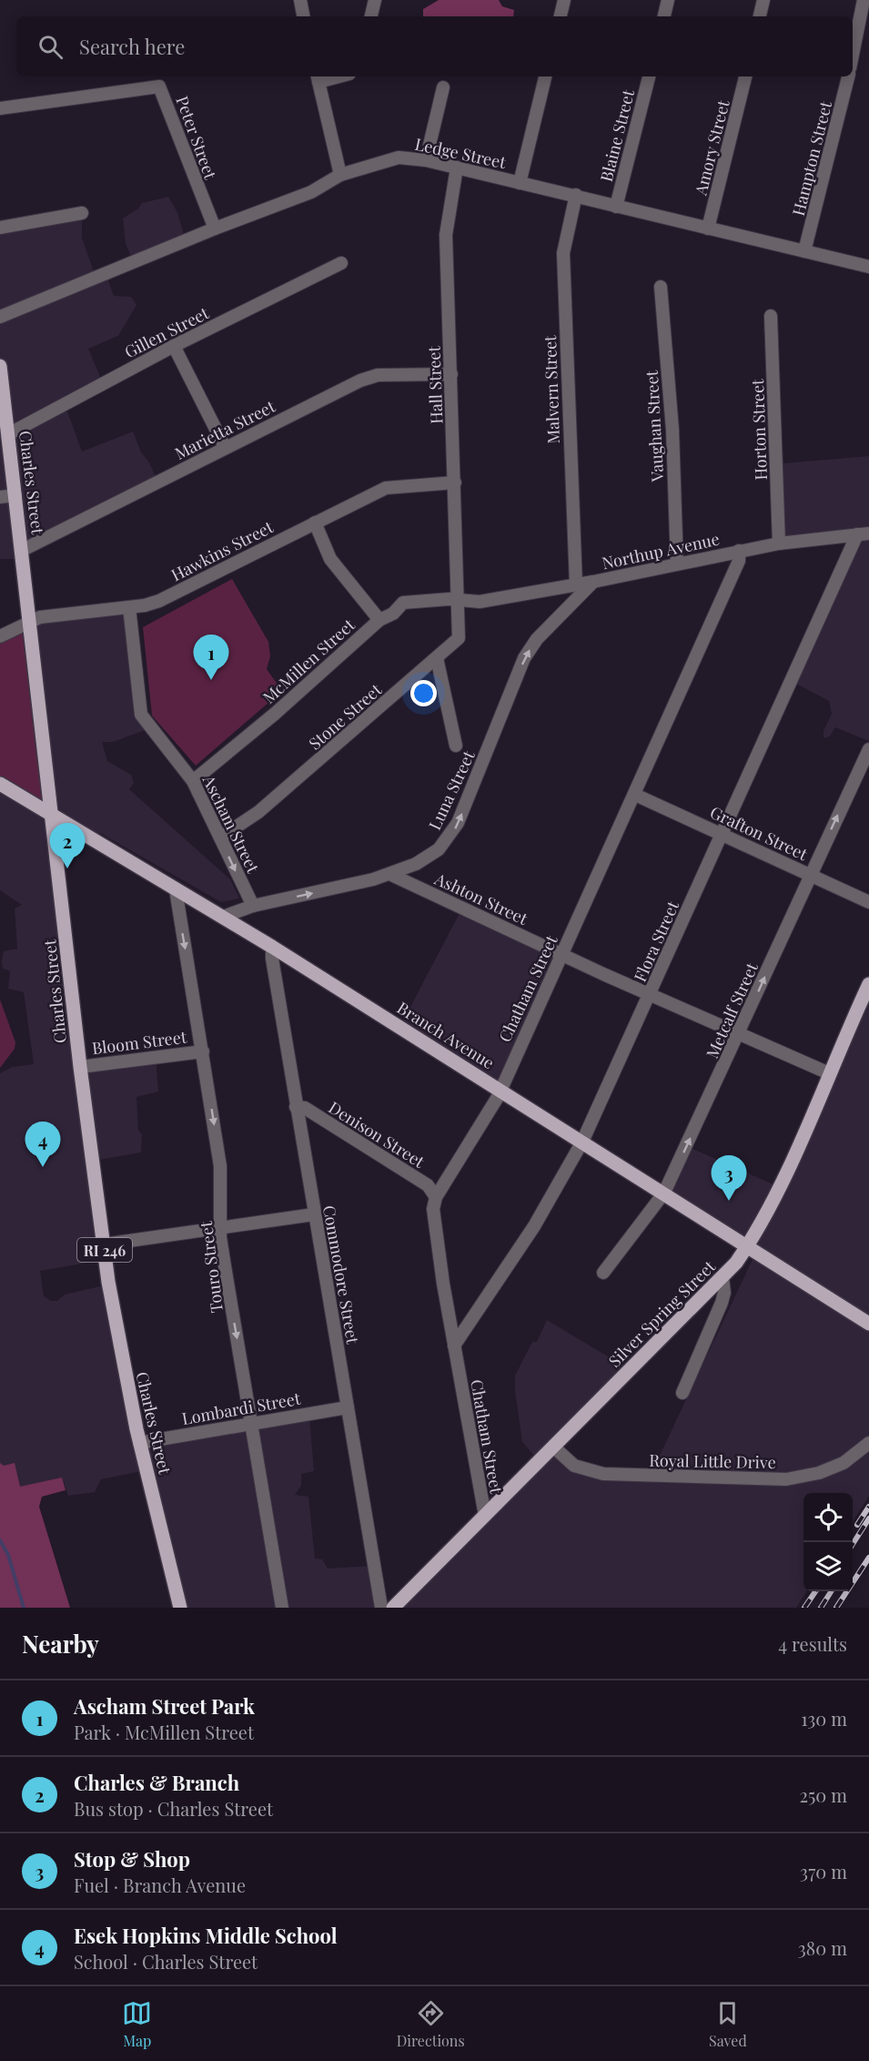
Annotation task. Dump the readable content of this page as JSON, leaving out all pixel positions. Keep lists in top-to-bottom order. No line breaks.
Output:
{"streets":{"main road":["Charles Street","Branch Avenue","RI 246","Silver Spring Street"],"street":["Blaine Street","Peter Street","Amory Street","Ledge Street","Hampton Street","Gillen Street","Hall Street","Malvern Street","Vaughan Street","Marietta Street","Horton Street","Hawkins Street","Northup Avenue","McMillen Street","Stone Street","Luna Street","Ascham Street","Grafton Street","Ashton Street","Flora Street","Chatham Street","Metcalf Street","Bloom Street","Denison Street","Touro Street","Commodore Street","Lombardi Street","Royal Little Drive"]},"crossings":[["Blaine Street","Ledge Street"],["Peter Street","Ledge Street"],["Amory Street","Ledge Street"],["Ledge Street","Hampton Street"],["Ledge Street","Hall Street"],["Ledge Street","Malvern Street"],["Gillen Street","Charles Street"],["Hall Street","Marietta Street"],["Hall Street","Hawkins Street"],["Hall Street","Northup Avenue"],["Hall Street","McMillen Street"],["Hall Street","Stone Street"],["Malvern Street","Northup Avenue"],["Vaughan Street","Northup Avenue"],["Marietta Street","Charles Street"],["Horton Street","Northup Avenue"],["Charles Street","Hawkins Street"],["Charles Street","Branch Avenue"],["Charles Street","Bloom Street"],["Charles Street","Lombardi Street"],["Hawkins Street","Ascham Street"],["Northup Avenue","McMillen Street"],["Northup Avenue","Stone Street"],["Northup Avenue","Luna Street"],["Northup Avenue","Flora Street"],["Northup Avenue","Chatham Street"],["McMillen Street","Stone Street"],["McMillen Street","Ascham Street"],["Stone Street","Ascham Street"],["Luna Street","Ascham Street"],["Luna Street","Ashton Street"],["Luna Street","Branch Avenue"],["Grafton Street","Flora Street"],["Grafton Street","Chatham Street"],["Grafton Street","Metcalf Street"],["Ashton Street","Flora Street"],["Ashton Street","Chatham Street"],["Ashton Street","Metcalf Street"],["Ashton Street","Silver Spring Street"],["Flora Street","Chatham Street"],["Flora Street","Branch Avenue"],["Chatham Street","Branch Avenue"],["Chatham Street","Denison Street"],["Chatham Street","Silver Spring Street"],["Metcalf Street","Branch Avenue"],["Branch Avenue","Touro Street"],["Branch Avenue","Commodore Street"],["Branch Avenue","Silver Spring Street"],["Bloom Street","Touro Street"],["Denison Street","Commodore Street"],["Touro Street","Lombardi Street"],["Commodore Street","Lombardi Street"],["Silver Spring Street","Royal Little Drive"]],"one_way":["Luna Street","Metcalf Street","Touro Street"],"page":{"search":"Search here","pins":["1","2","4","3"],"heading":["Nearby","4 results"],"list":[{"mark":"1","name":"Ascham Street Park","note":"Park · McMillen Street","value":"130 m"},{"mark":"2","name":"Charles & Branch","note":"Bus stop · Charles Street","value":"250 m"},{"mark":"3","name":"Stop & Shop","note":"Fuel · Branch Avenue","value":"370 m"},{"mark":"4","name":"Esek Hopkins Middle School","note":"School · Charles Street","value":"380 m"}],"nav":["Map","Directions","Saved"]}}
